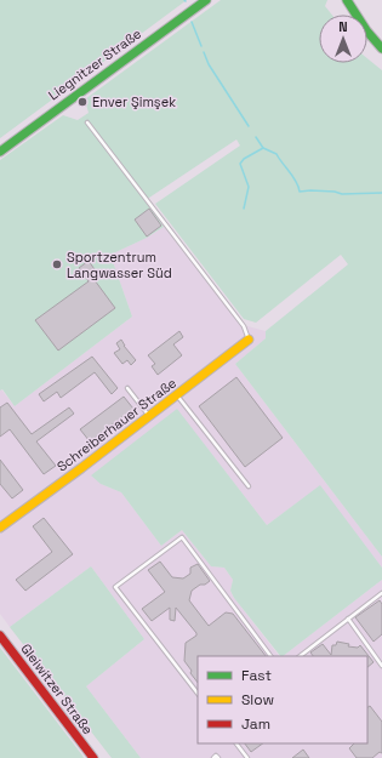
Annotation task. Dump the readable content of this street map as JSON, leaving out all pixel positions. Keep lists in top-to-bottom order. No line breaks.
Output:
{"streets":{"main road":["Liegnitzer Straße","Schreiberhauer Straße","Gleiwitzer Straße"]},"places":["Enver Şimşek","Sportzentrum Langwasser Süd"],"legend":["Fast","Slow","Jam"],"north":"top"}
